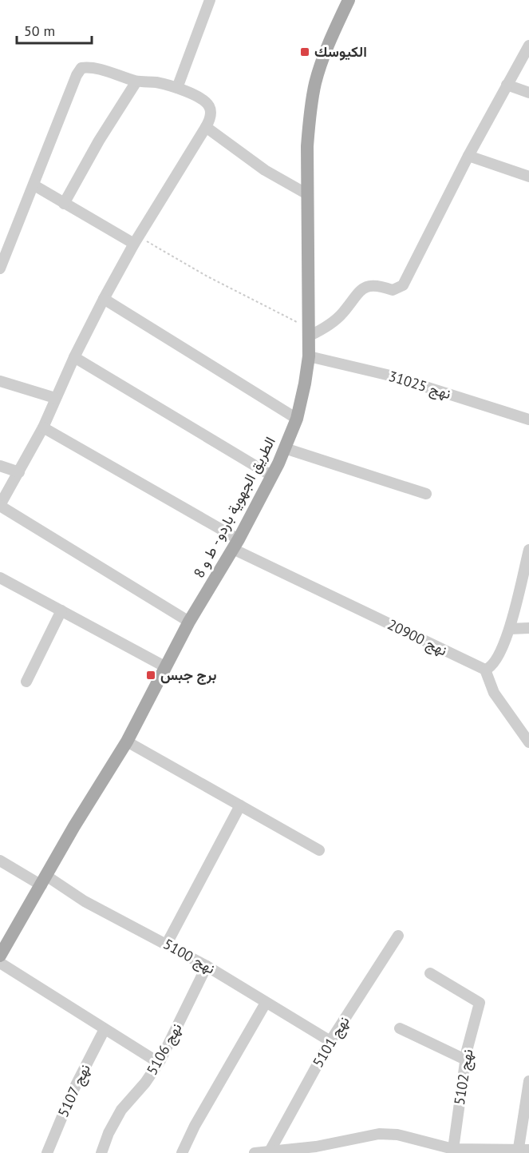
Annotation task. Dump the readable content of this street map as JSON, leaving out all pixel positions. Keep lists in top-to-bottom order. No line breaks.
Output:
{"streets":{"main road":["الطريق الجهوية باردو - ط و 8"],"street":["نهج 31025","نهج 20900","نهج 5100","نهج 5101","نهج 5106","نهج 5102","نهج 5107"]},"crossings":[["نهج 31025","الطريق الجهوية باردو - ط و 8"],["الطريق الجهوية باردو - ط و 8","نهج 20900"],["الطريق الجهوية باردو - ط و 8","نهج 5100"],["نهج 5100","نهج 5101"],["نهج 5100","نهج 5106"]],"places":{"transit":["الكيوسك","برج جبس"]},"scale_bar":"50 m"}
